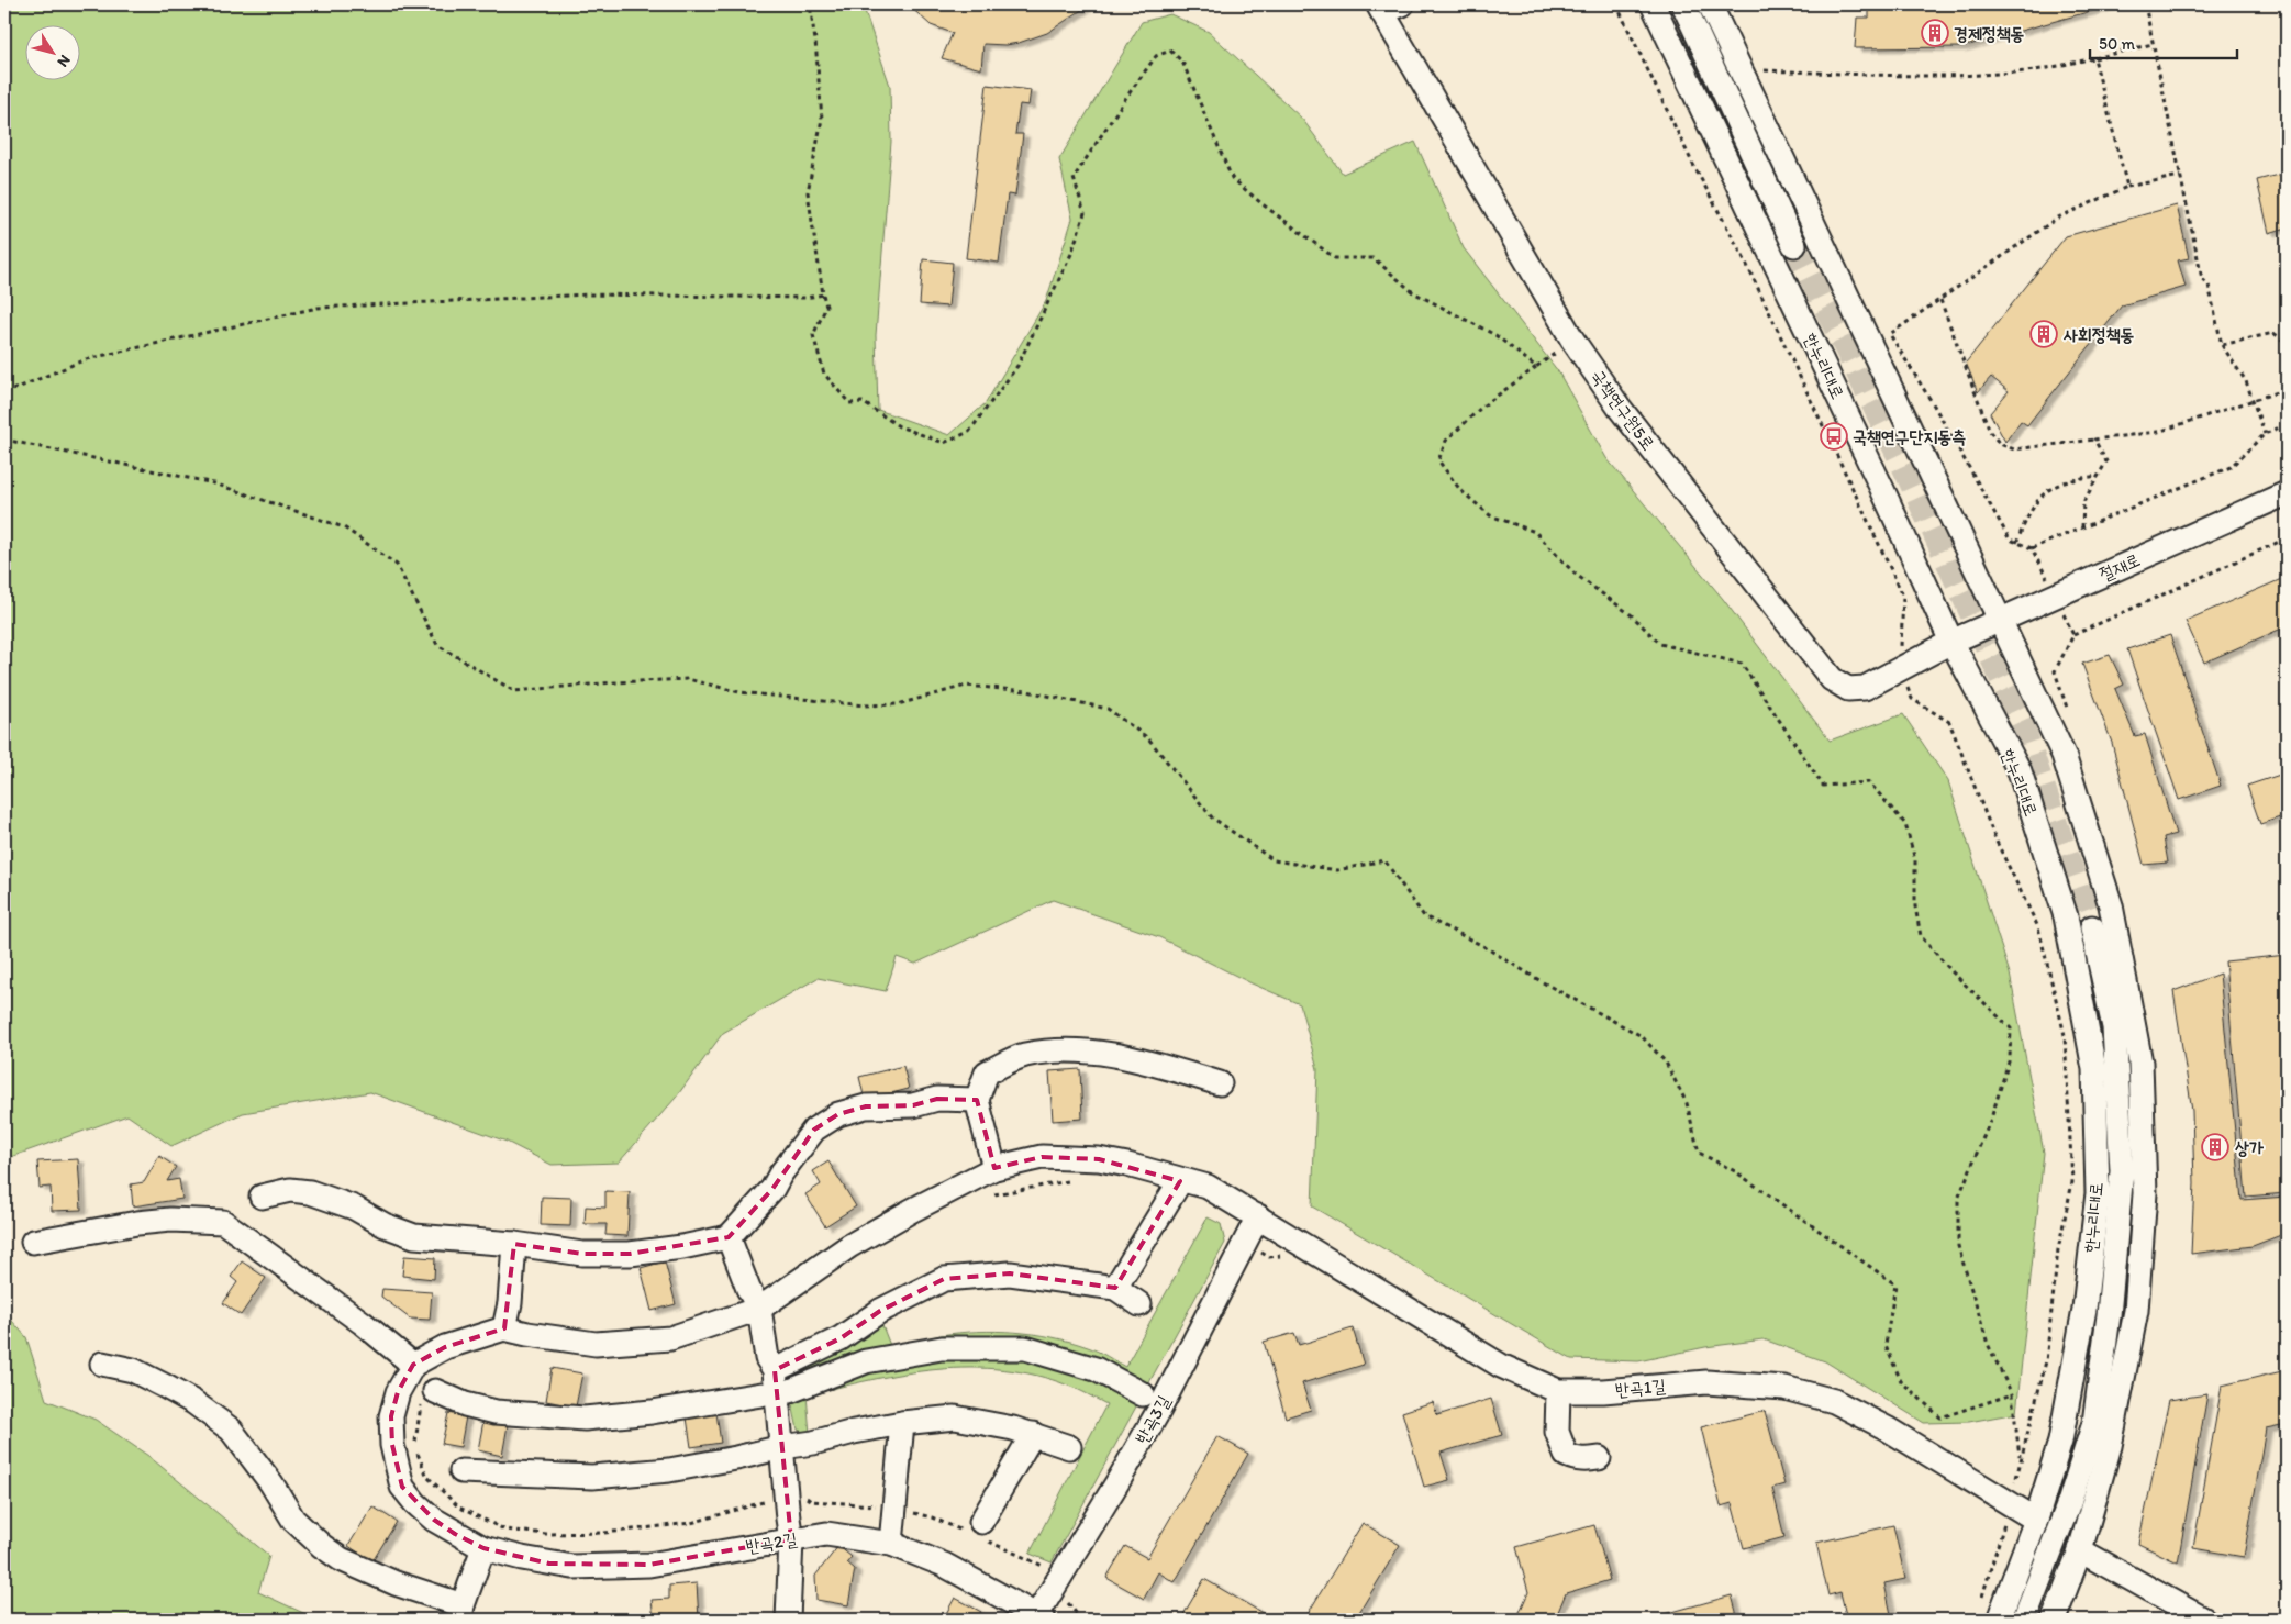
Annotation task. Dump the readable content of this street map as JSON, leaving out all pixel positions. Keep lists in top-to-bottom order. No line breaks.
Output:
{"streets":{"street":["한누리대로","국책연구원5로","절재로","반곡1길","반곡3길","반곡2길"]},"crossings":[["한누리대로","국책연구원5로"],["한누리대로","절재로"],["한누리대로","반곡1길"],["국책연구원5로","절재로"],["반곡1길","반곡3길"],["반곡3길","반곡2길"]],"places":{"building":["경제정책동","사회정책동","상가"],"bus stop":["국책연구단지동측"]},"scale_bar":"50 m","north":"bottom right"}
